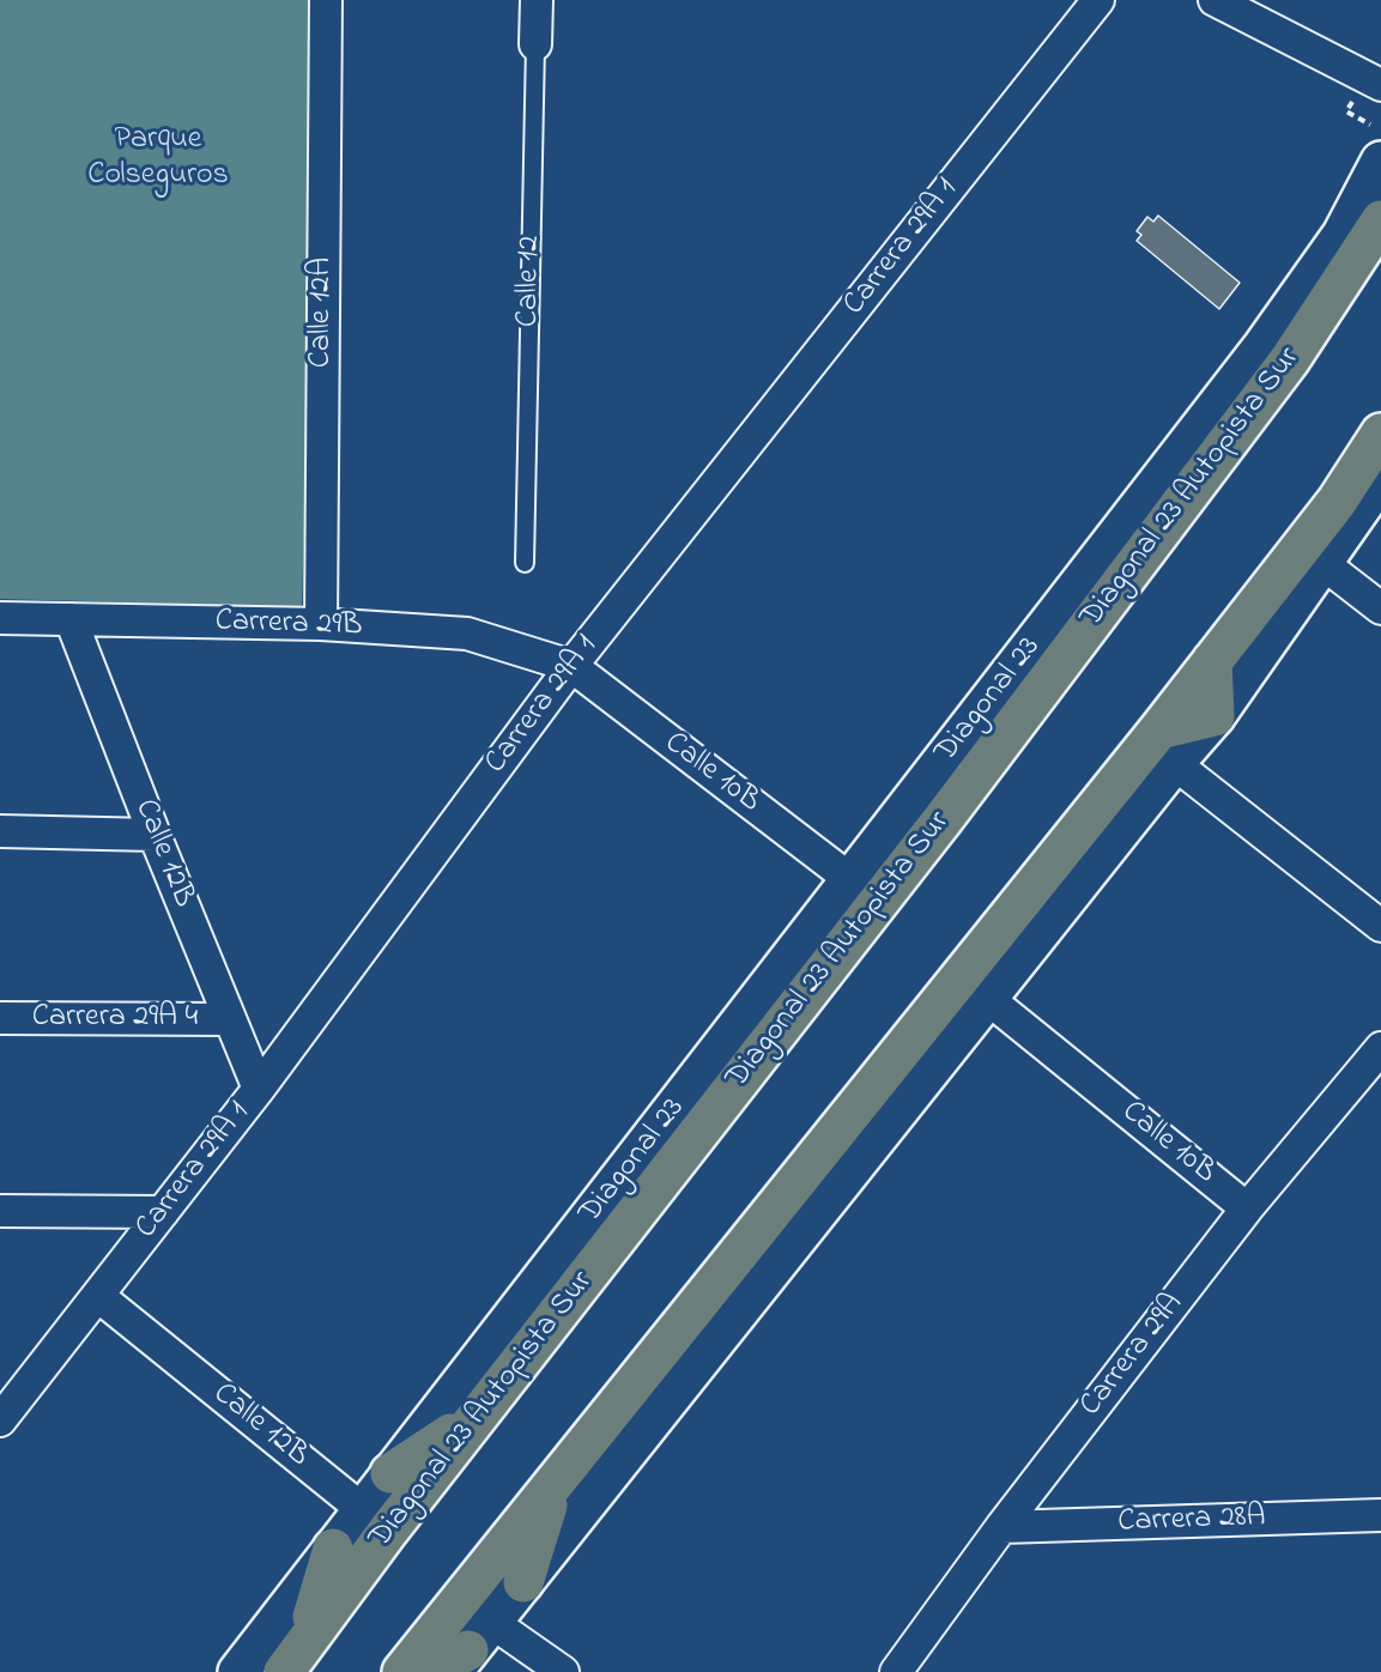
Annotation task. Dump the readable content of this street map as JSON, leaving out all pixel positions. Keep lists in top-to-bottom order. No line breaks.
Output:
{"streets":{"main road":["Diagonal 23 Autopista Sur"],"street":["Carrera 29A 1","Calle 12","Calle 12A","Carrera 29B","Diagonal 23","Calle 10B","Calle 12B","Carrera 29A 4","Carrera 29A","Carrera 28A"]},"crossings":[["Carrera 29A 1","Carrera 29B"],["Carrera 29A 1","Calle 10B"],["Carrera 29A 1","Calle 12B"],["Calle 12A","Carrera 29B"],["Diagonal 23 Autopista Sur","Diagonal 23"],["Diagonal 23 Autopista Sur","Calle 12B"],["Carrera 29B","Calle 10B"],["Carrera 29B","Calle 12B"],["Diagonal 23","Calle 10B"],["Diagonal 23","Calle 12B"],["Calle 10B","Carrera 29A"],["Calle 12B","Carrera 29A 4"],["Carrera 29A","Carrera 28A"]],"parks":["Parque Colseguros"]}
